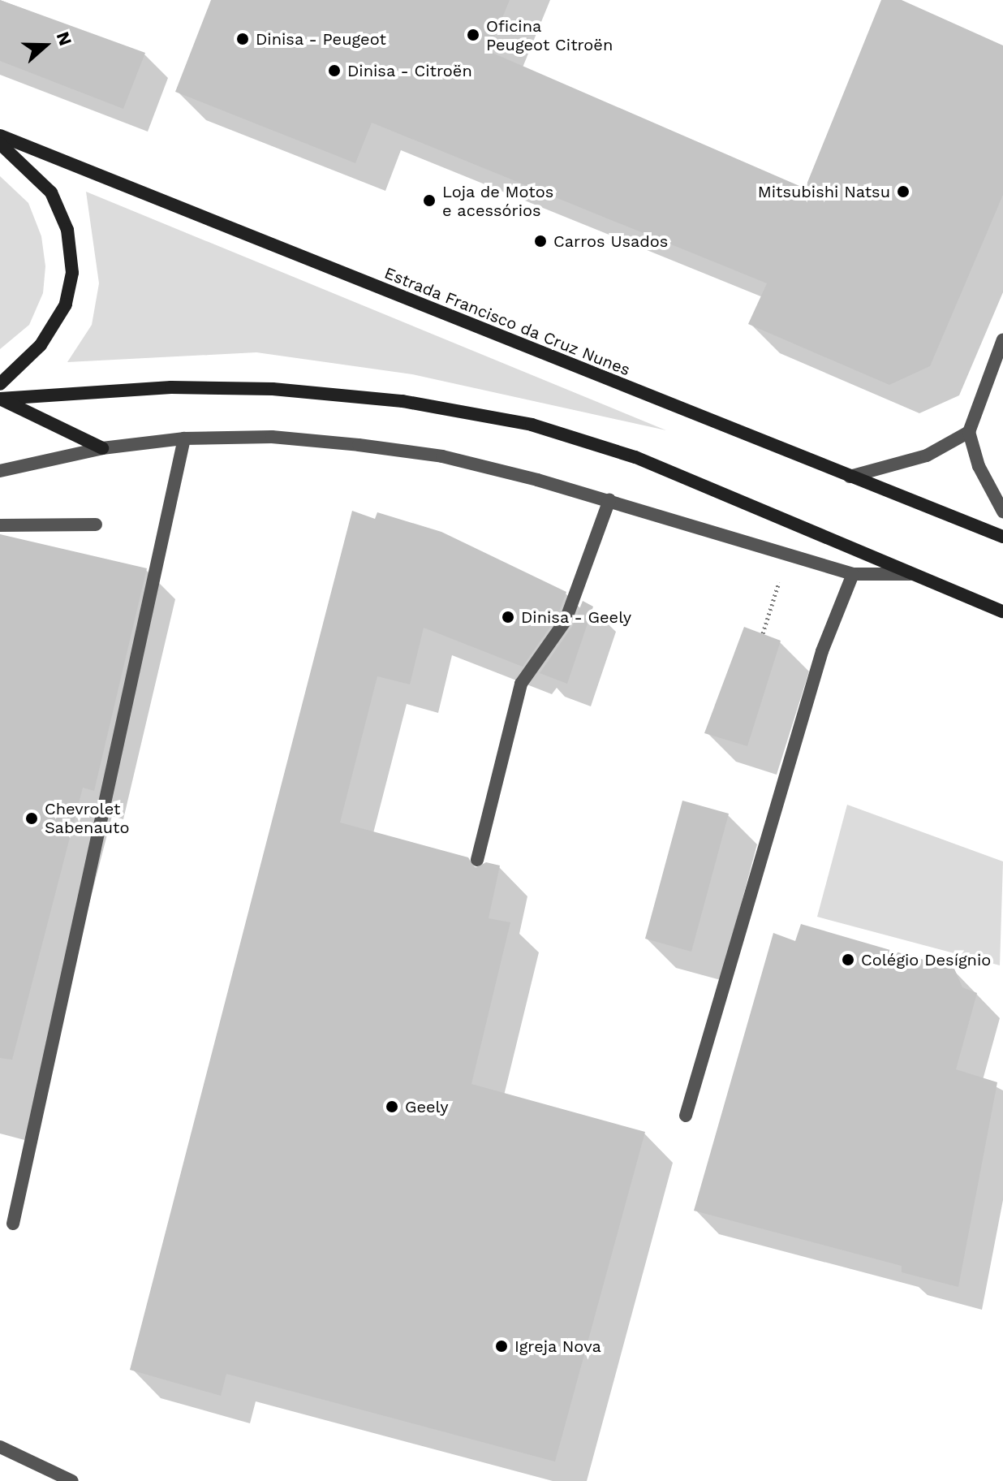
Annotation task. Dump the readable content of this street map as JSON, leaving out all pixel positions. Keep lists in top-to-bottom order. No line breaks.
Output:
{"streets":{"main road":["Estrada Francisco da Cruz Nunes"]},"places":["Oficina Peugeot Citroën","Dinisa - Peugeot","Dinisa - Citroën","Mitsubishi Natsu","Loja de Motos e acessórios","Carros Usados","Dinisa - Geely","Chevrolet Sabenauto","Colégio Desígnio","Geely","Igreja Nova"],"north":"right"}
